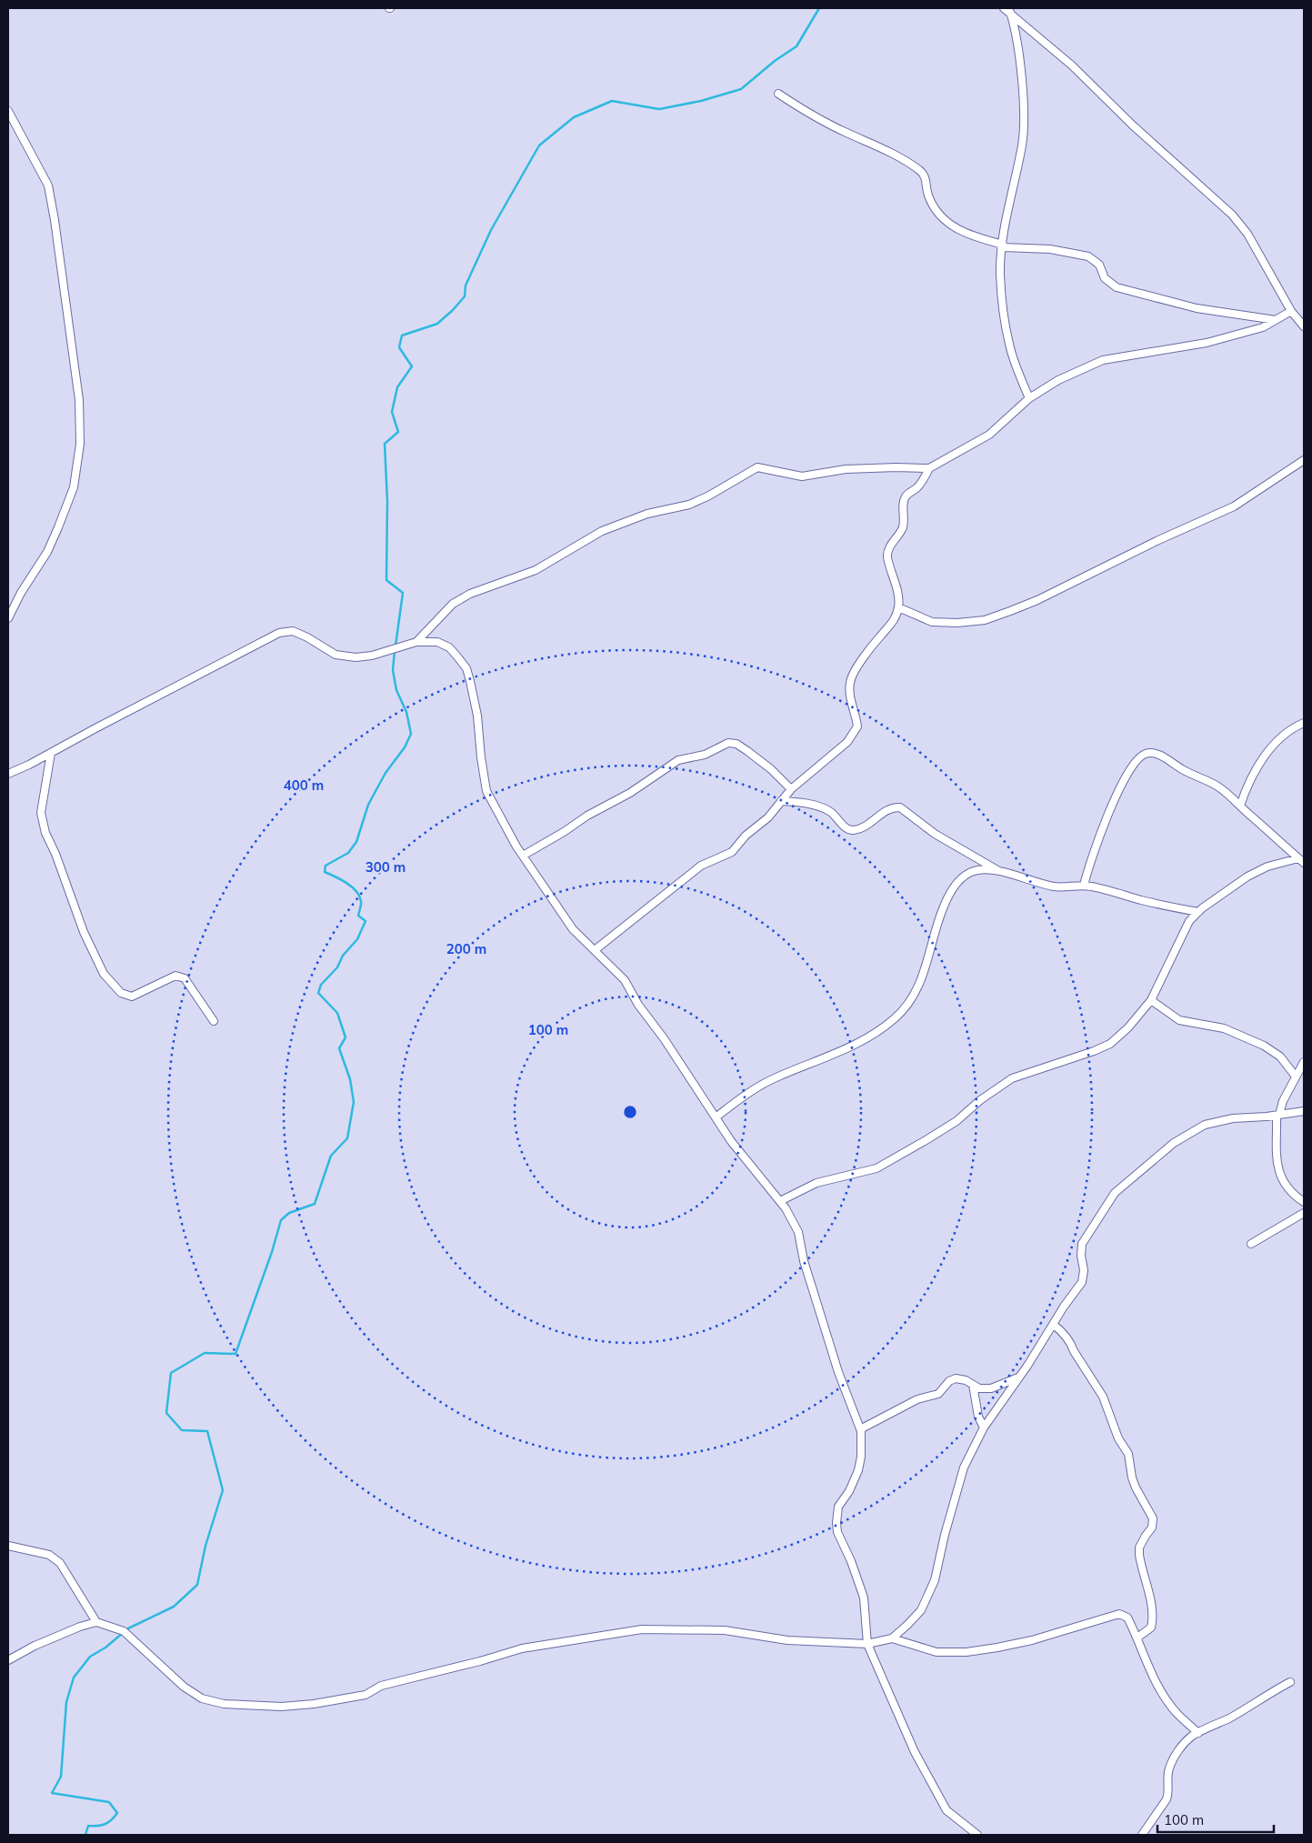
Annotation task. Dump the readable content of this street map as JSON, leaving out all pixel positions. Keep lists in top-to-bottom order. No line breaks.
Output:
{"scale_bar":"100 m","rings":["400 m","300 m","200 m","100 m"]}
